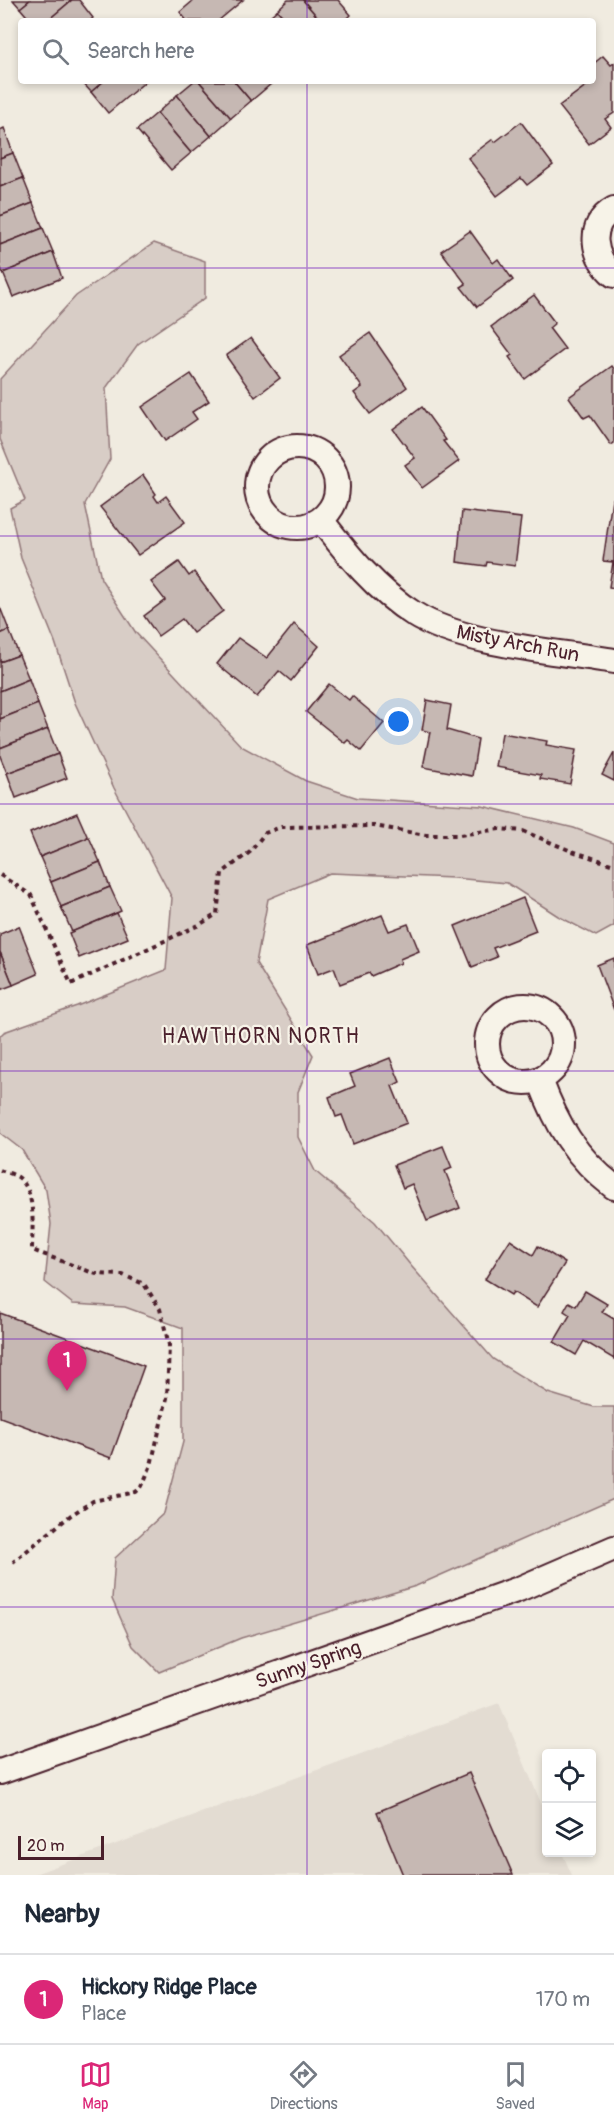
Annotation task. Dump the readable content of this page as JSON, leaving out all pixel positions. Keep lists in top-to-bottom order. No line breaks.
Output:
{"streets":{"street":["Misty Arch Run","Sunny Spring"]},"districts":["HAWTHORN NORTH"],"scale_bar":"20 m","page":{"search":"Search here","pins":"1","scale":"20 m","heading":"Nearby","list":[{"mark":"1","name":"Hickory Ridge Place","note":"Place","value":"170 m"}],"nav":["Map","Directions","Saved"]}}
